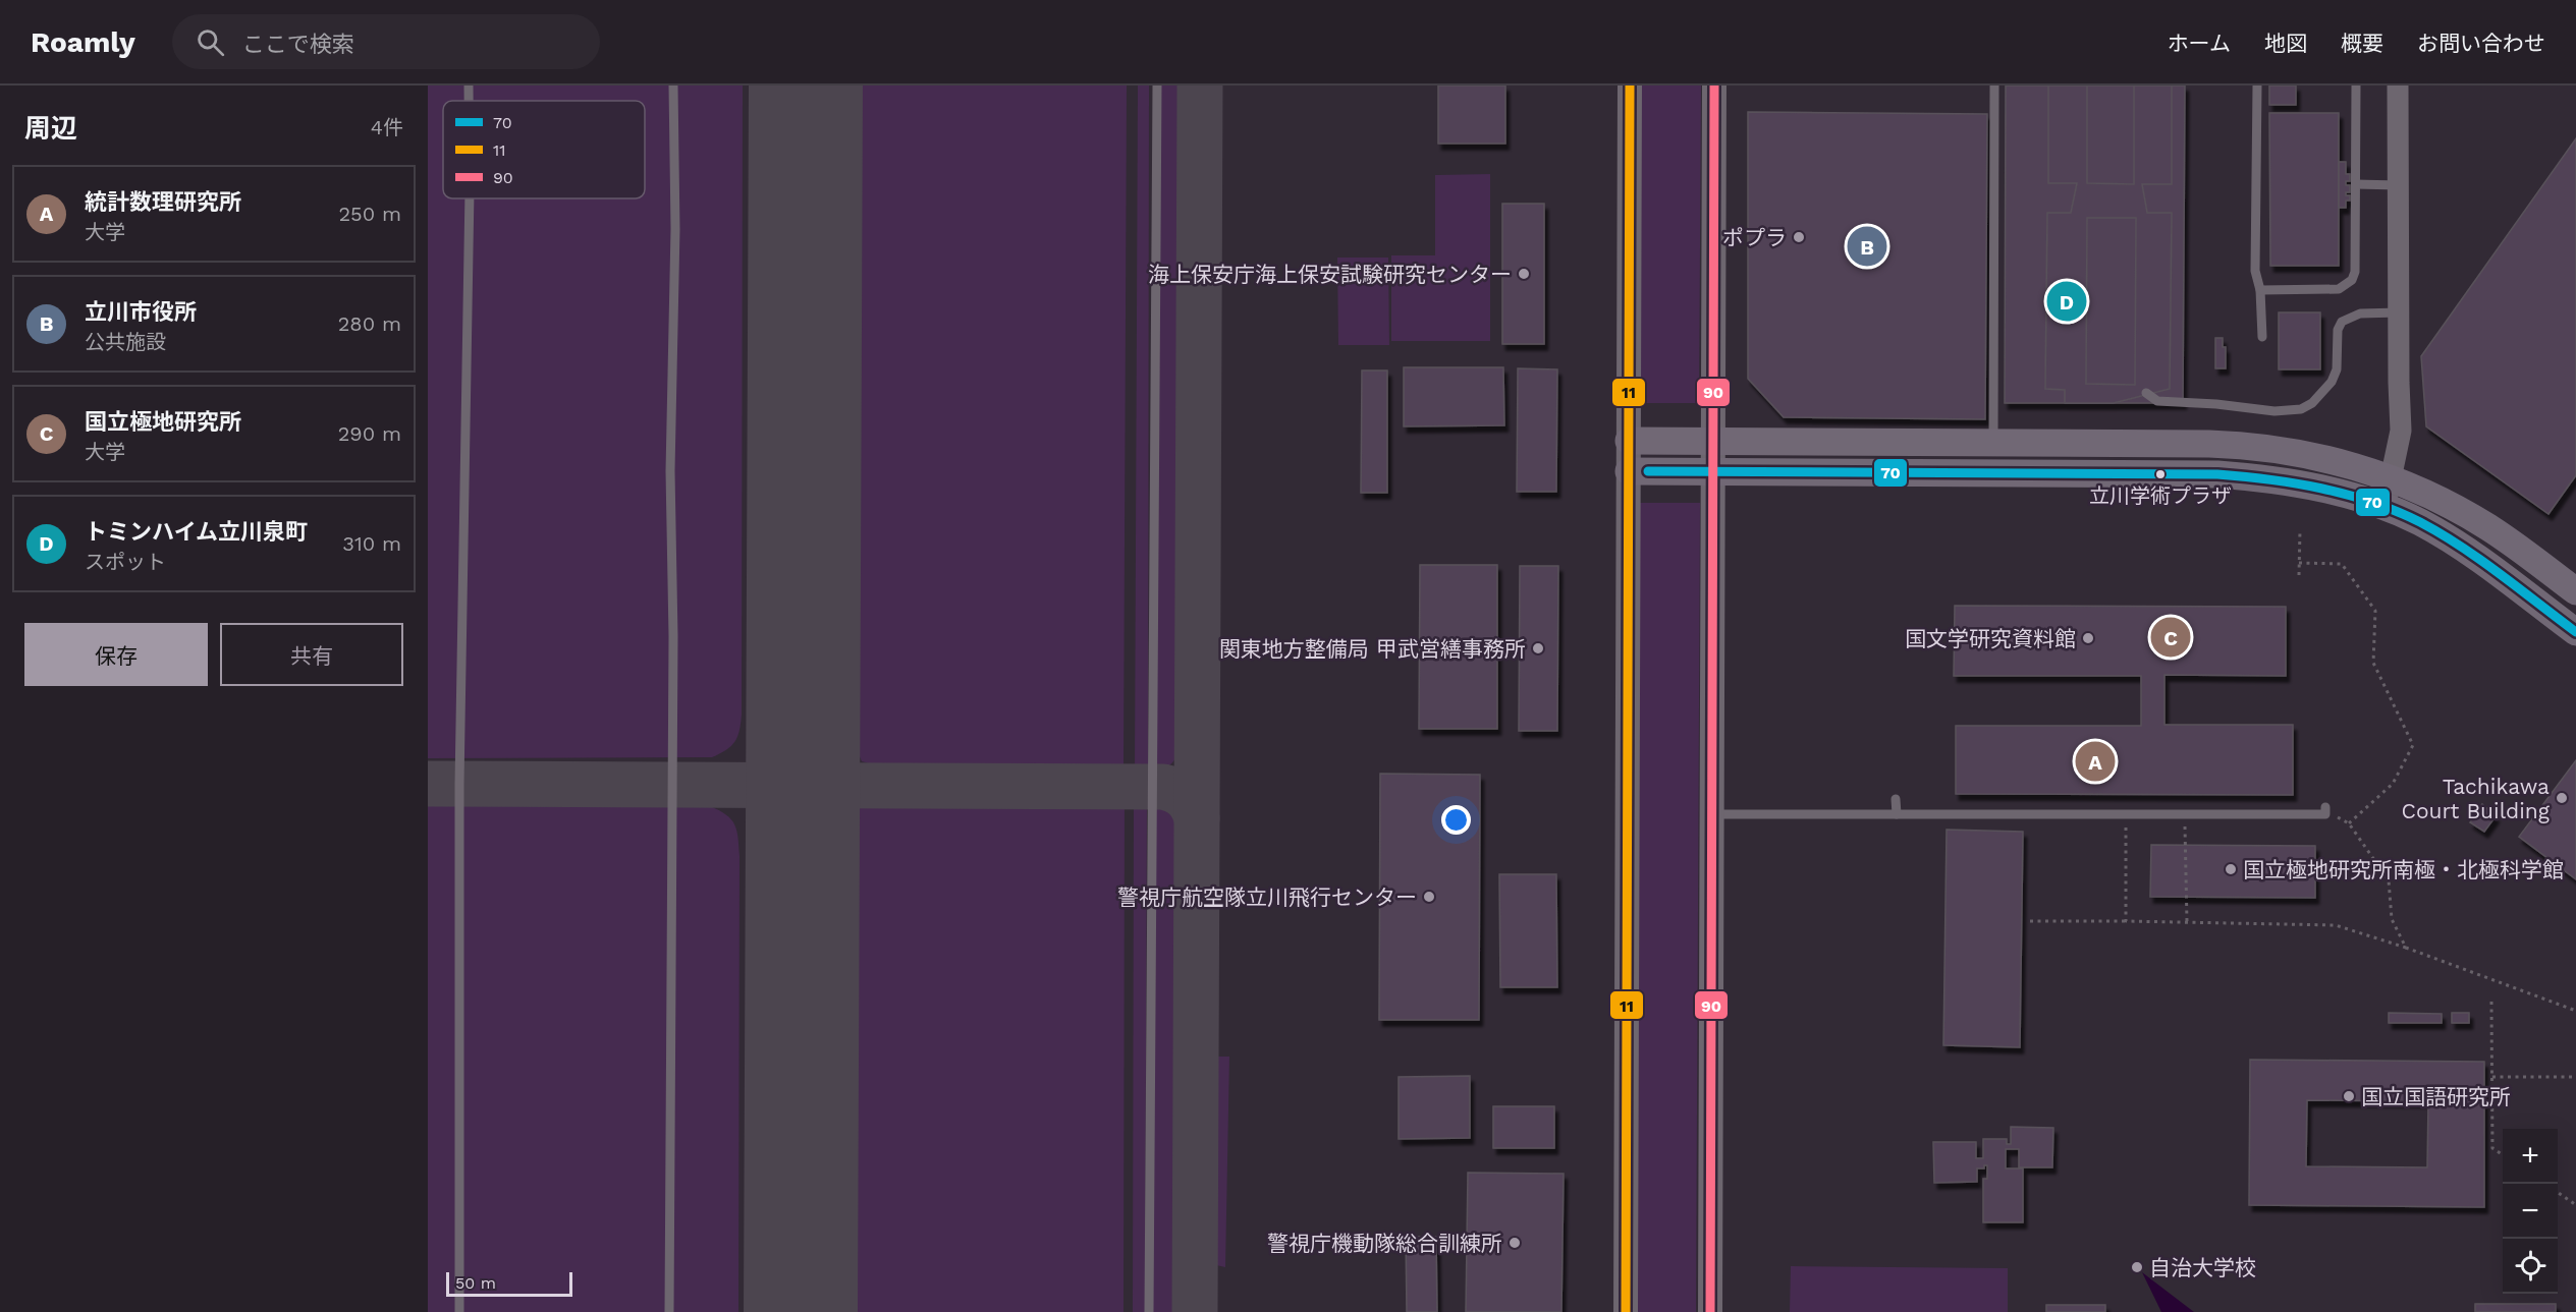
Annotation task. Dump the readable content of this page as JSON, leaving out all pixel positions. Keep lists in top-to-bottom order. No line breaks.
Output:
{"places":["ポプラ","海上保安庁海上保安試験研究センター","立川学術プラザ","国文学研究資料館","関東地方整備局 甲武営繕事務所","Tachikawa Court Building","国立極地研究所南極・北極科学館","警視庁航空隊立川飛行センター","国立国語研究所","警視庁機動隊総合訓練所","自治大学校"],"lines":["transit line 11","transit line 90","transit line 70"],"legend":["70","11","90"],"scale_bar":"50 m","page":{"header":"Roamly","search":"ここで検索","nav":["ホーム","地図","概要","お問い合わせ"],"heading":["周辺","4件"],"list":[{"mark":"A","name":"統計数理研究所","note":"大学","value":"250 m"},{"mark":"B","name":"立川市役所","note":"公共施設","value":"280 m"},{"mark":"C","name":"国立極地研究所","note":"大学","value":"290 m"},{"mark":"D","name":"トミンハイム立川泉町","note":"スポット","value":"310 m"}],"pins":["B","D","C","A"],"buttons":["保存","共有"],"map_buttons":["+","−"],"scale":"50 m"}}
